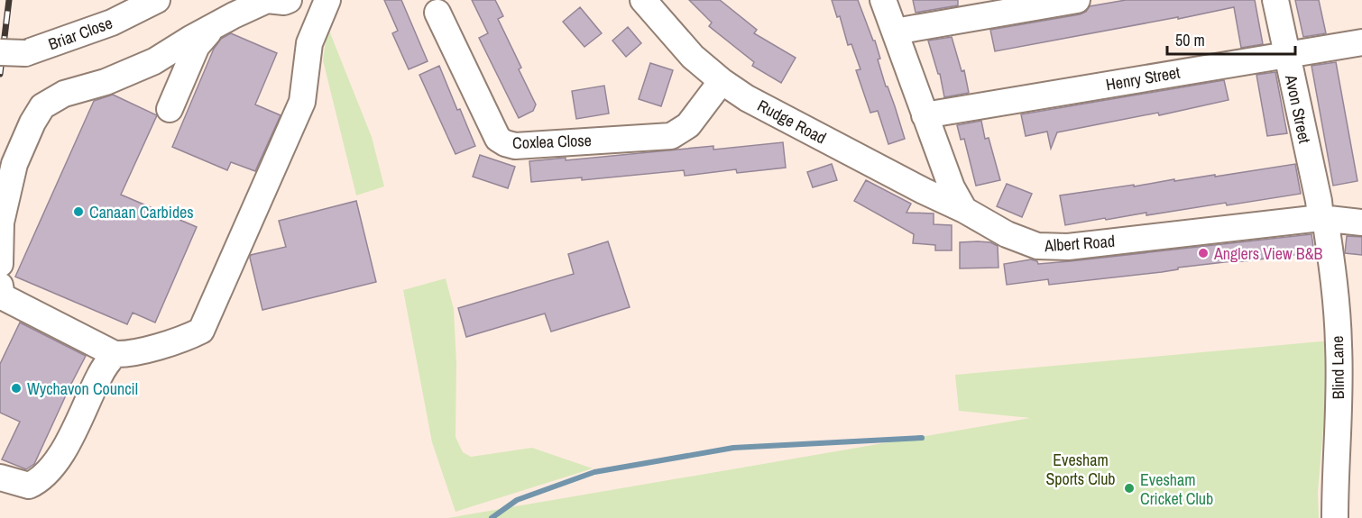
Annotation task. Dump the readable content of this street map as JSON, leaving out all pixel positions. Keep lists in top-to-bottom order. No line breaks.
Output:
{"streets":{"street":["Briar Close","Henry Street","Avon Street","Rudge Road","Coxlea Close","Albert Road","Blind Lane"]},"crossings":[["Henry Street","Avon Street"],["Avon Street","Albert Road"],["Avon Street","Blind Lane"],["Rudge Road","Coxlea Close"],["Rudge Road","Albert Road"],["Albert Road","Blind Lane"]],"parks":["Evesham Sports Club"],"places":["Canaan Carbides","Anglers View B&B","Wychavon Council","Evesham Cricket Club"],"scale_bar":"50 m"}
